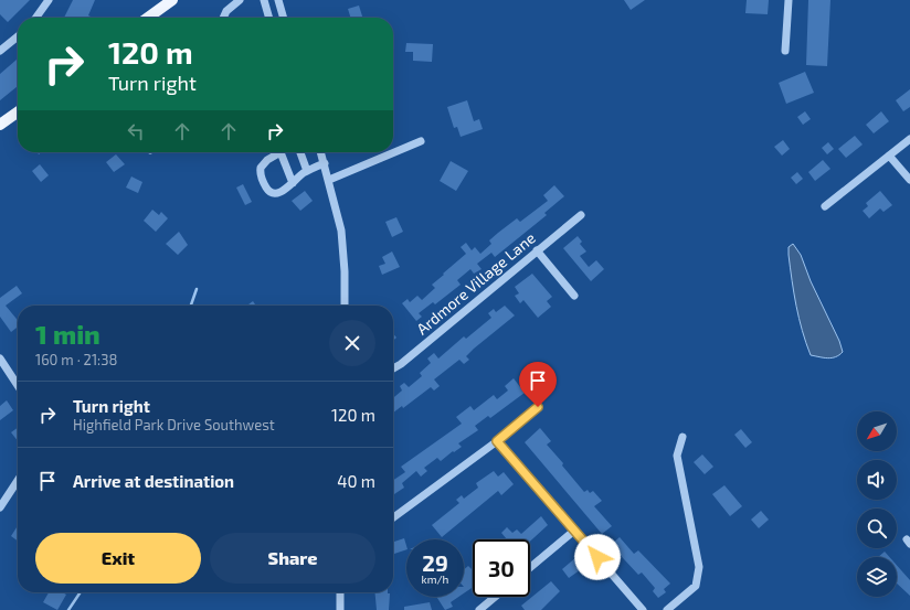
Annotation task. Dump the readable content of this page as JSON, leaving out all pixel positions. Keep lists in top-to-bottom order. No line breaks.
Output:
{"streets":{"street":["Ardmore Village Lane"]},"north":"bottom left","page":{"turn":["120 m","Turn right"],"heading":["1 min","160 m · 21:38"],"list":[{"name":"Turn right","note":"Highfield Park Drive Southwest","value":"120 m"},{"name":"Arrive at destination","value":"40 m"}],"buttons":["Exit","Share"],"speed":"29 km/h","limit":"30"}}
